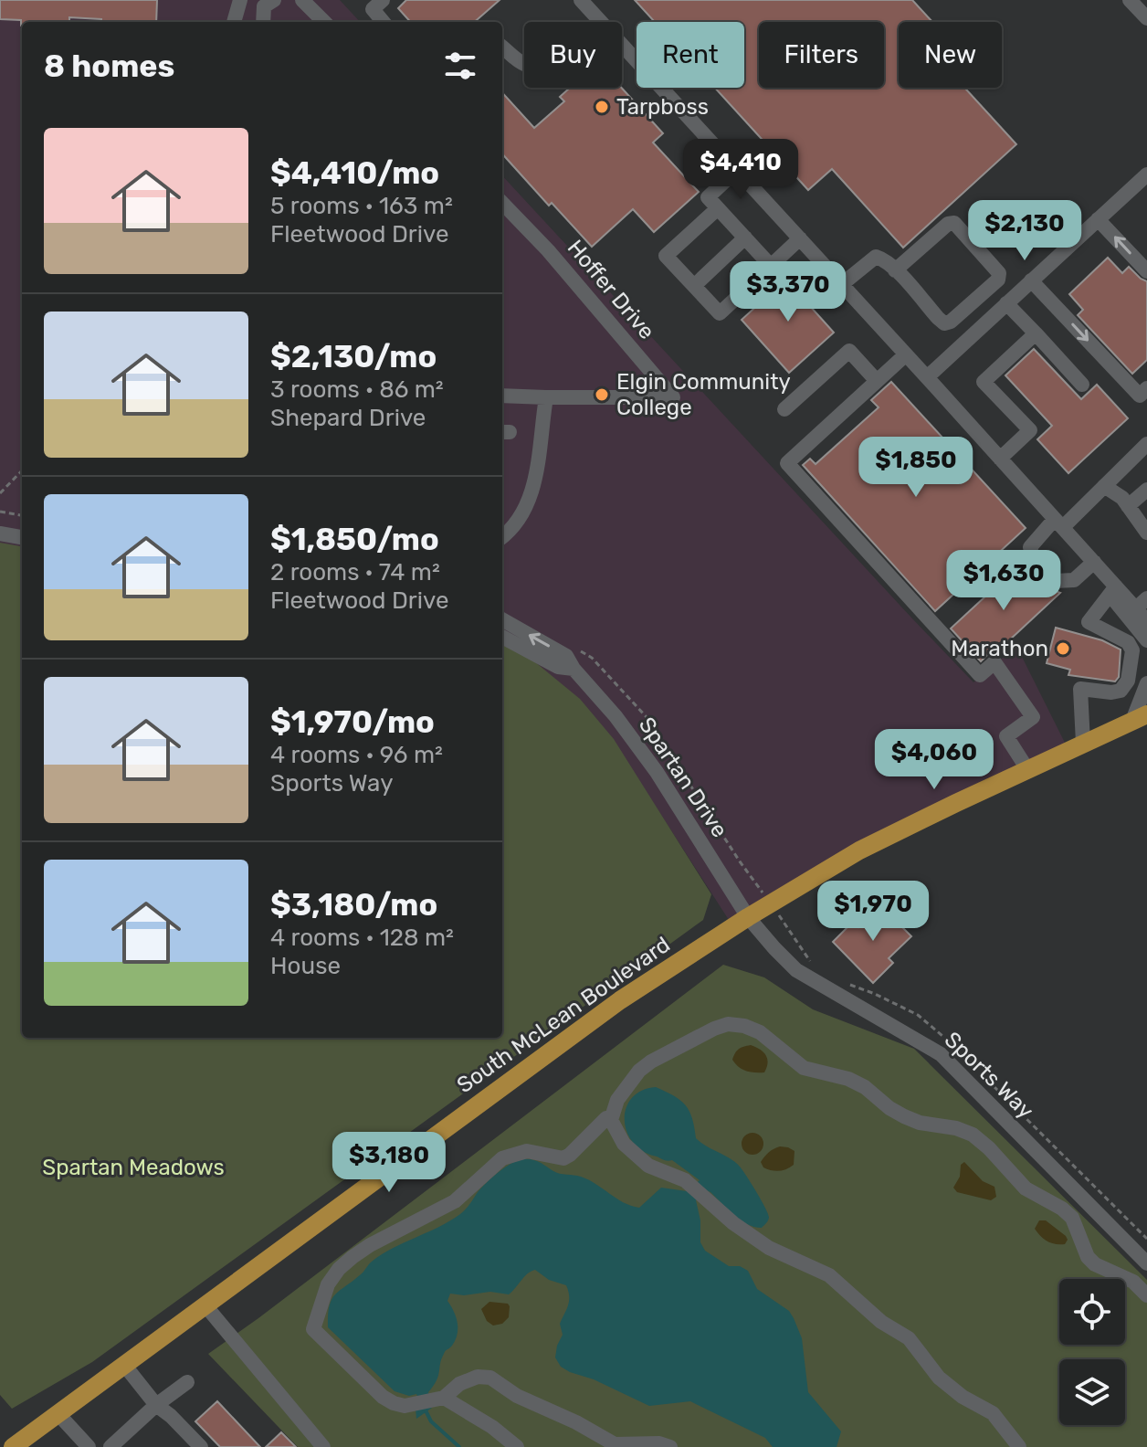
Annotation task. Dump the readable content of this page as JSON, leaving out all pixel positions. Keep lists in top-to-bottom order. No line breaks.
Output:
{"streets":{"main road":["South McLean Boulevard"],"street":["Hoffer Drive","Spartan Drive","Sports Way"]},"crossings":[["Spartan Drive","South McLean Boulevard"],["Spartan Drive","Sports Way"],["South McLean Boulevard","Sports Way"]],"parks":["Spartan Meadows"],"places":["Tarpboss","Elgin Community College","Marathon"],"page":{"chip":["Buy","Rent","Filters","New"],"heading":"8 homes","list":[{"name":"$4,410/mo","note":"5 rooms · 163 m² · Fleetwood Drive"},{"name":"$2,130/mo","note":"3 rooms · 86 m² · Shepard Drive"},{"name":"$1,850/mo","note":"2 rooms · 74 m² · Fleetwood Drive"},{"name":"$1,970/mo","note":"4 rooms · 96 m² · Sports Way"},{"name":"$3,180/mo","note":"4 rooms · 128 m² · House"}],"price":["$4,410","$2,130","$3,370","$1,850","$1,630","$4,060","$1,970","$3,180"]}}
